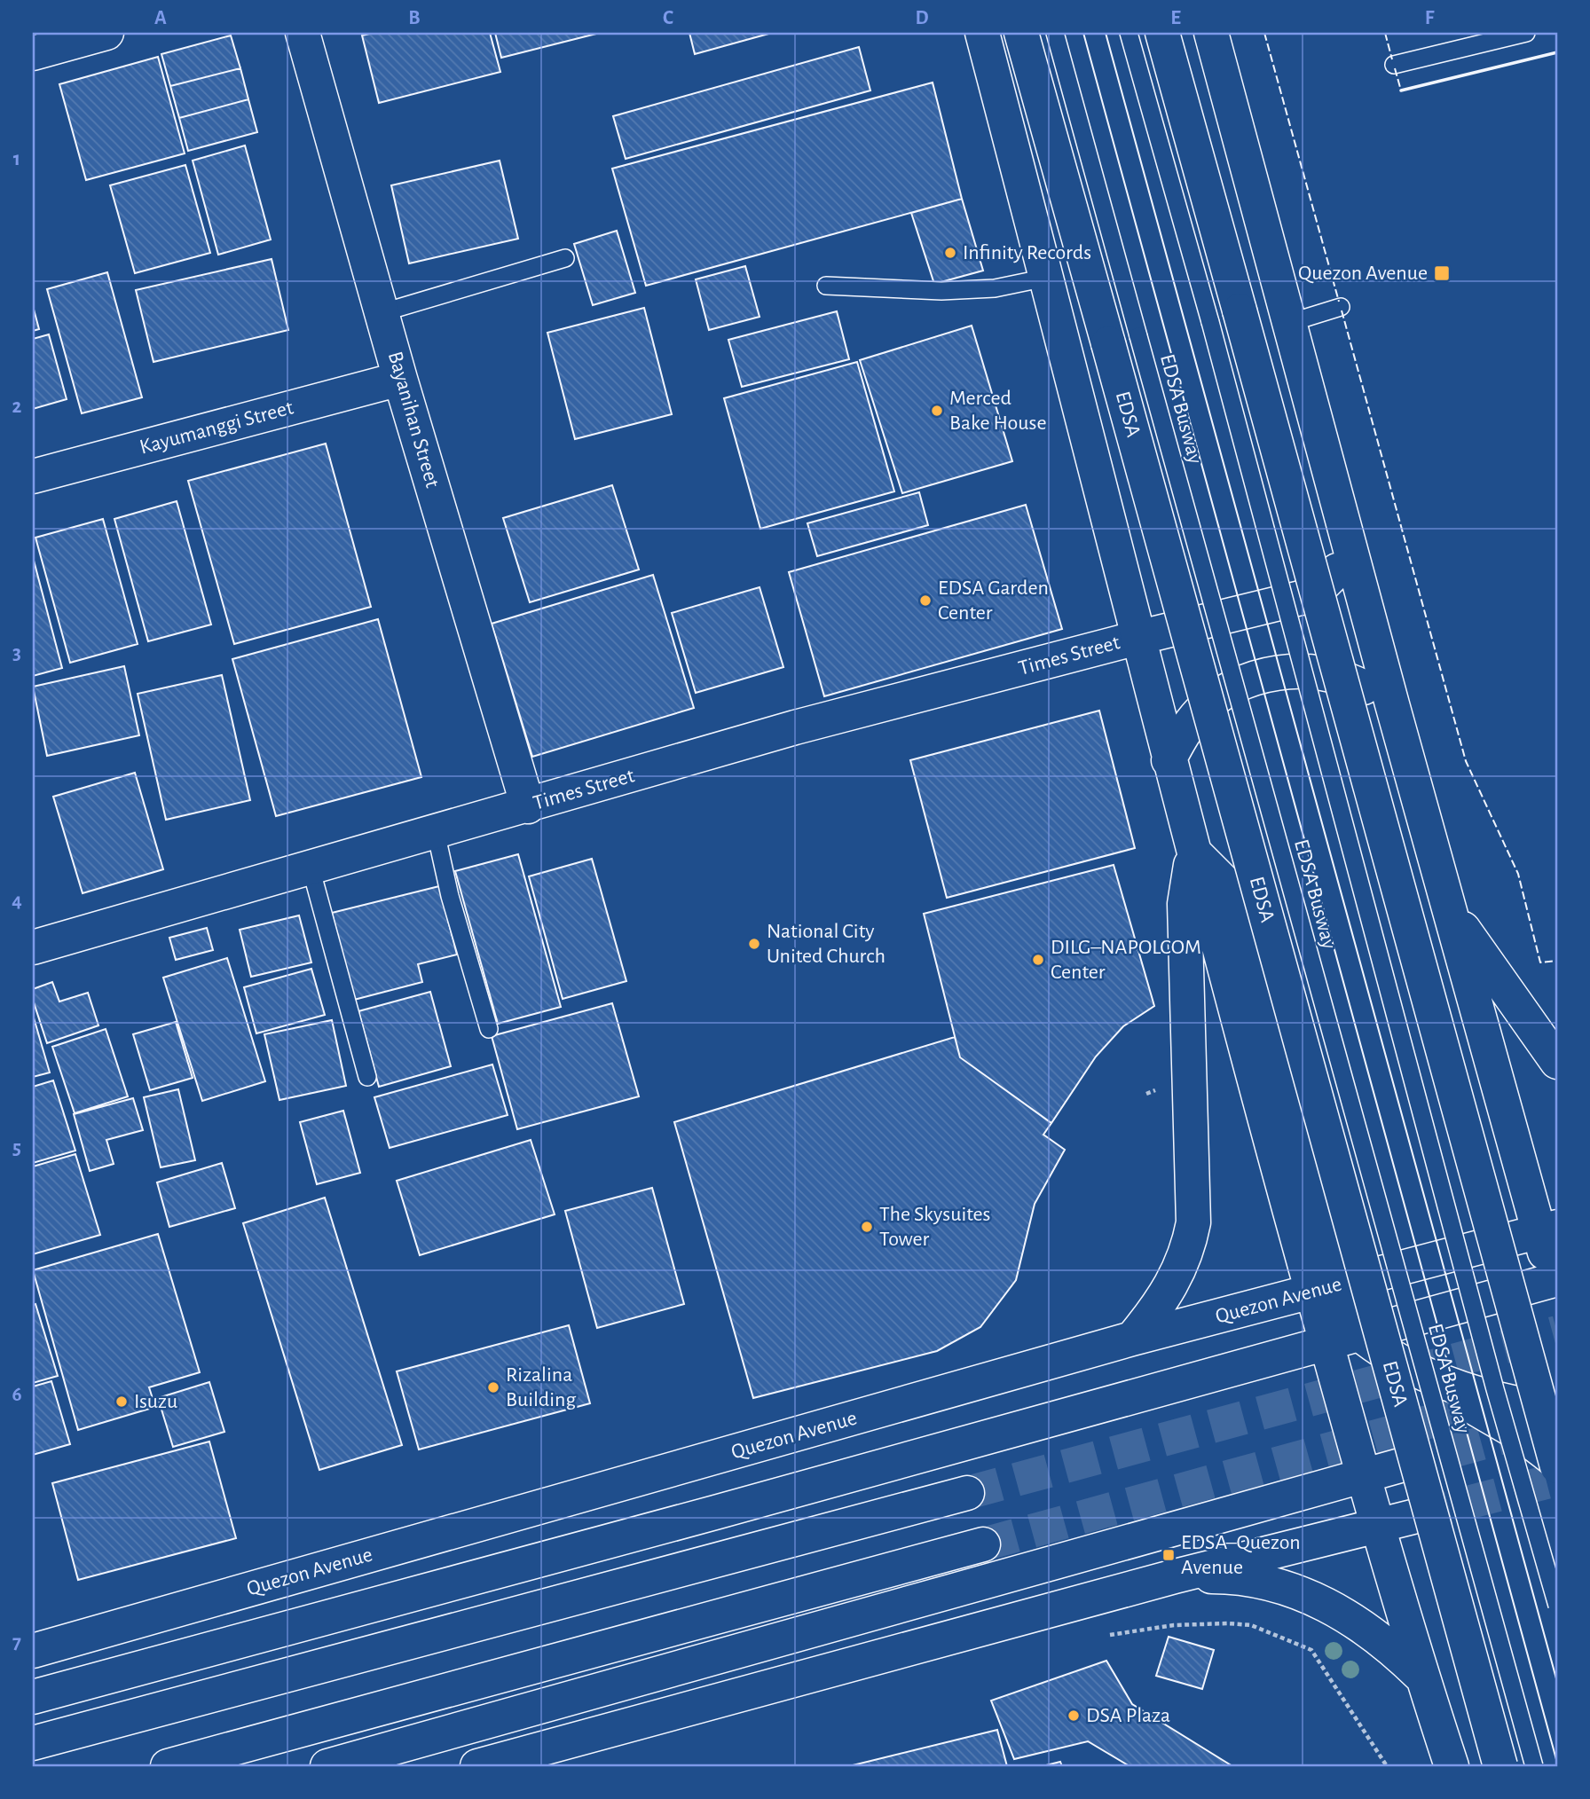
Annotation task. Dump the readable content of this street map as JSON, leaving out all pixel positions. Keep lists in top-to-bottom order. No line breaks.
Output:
{"streets":{"main road":["EDSA","Bayanihan Street","Kayumanggi Street","Times Street","Quezon Avenue"],"lane":["EDSA Busway"]},"crossings":[["EDSA Busway","EDSA"],["EDSA","Times Street"],["EDSA","Quezon Avenue"],["Bayanihan Street","Kayumanggi Street"],["Bayanihan Street","Times Street"]],"places":{"other":["Infinity Records","Merced Bake House","EDSA Garden Center","National City United Church","DILG–NAPOLCOM Center","The Skysuites Tower","Rizalina Building","Isuzu","DSA Plaza"],"transit":["Quezon Avenue","EDSA–Quezon Avenue"]},"grid":{"columns":["A","B","C","D","E","F"],"rows":["1","2","3","4","5","6","7"]}}
